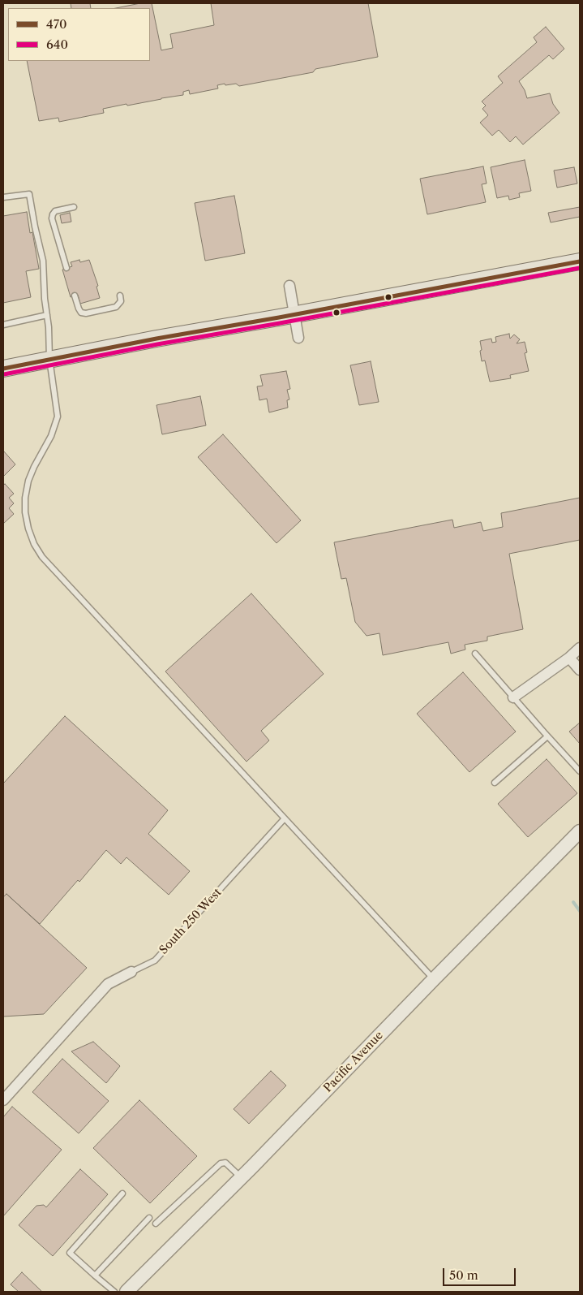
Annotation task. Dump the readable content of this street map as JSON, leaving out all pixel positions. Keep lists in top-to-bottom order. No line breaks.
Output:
{"streets":{"street":["South 250 West","Pacific Avenue"]},"lines":["transit line 470","transit line 640"],"legend":["470","640"],"scale_bar":"50 m"}
